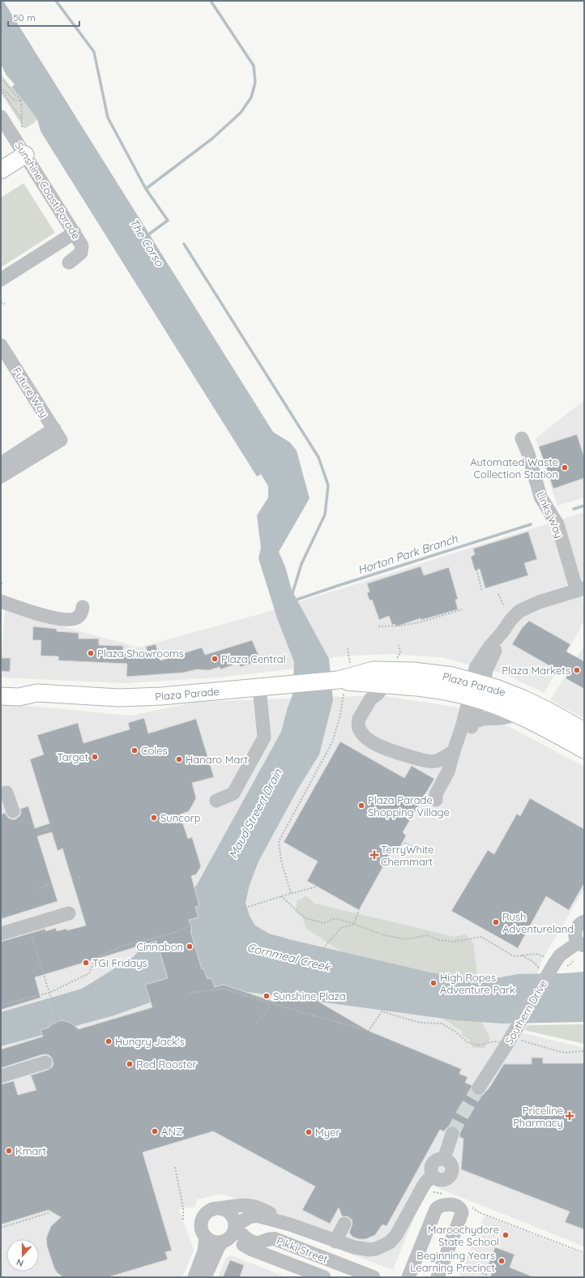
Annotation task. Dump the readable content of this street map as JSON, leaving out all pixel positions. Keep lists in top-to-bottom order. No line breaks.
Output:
{"streets":{"main road":["Plaza Parade"],"street":["Sunshine Coast Parade","Future Way","Links Way","Southern Drive","Pikki Street"]},"water":["The Corso","Horton Park Branch","Maud Streert Drain","Cornmeal Creek"],"places":{"other":["Automated Waste Collection Station","Plaza Showrooms","Plaza Central","Plaza Markets","Coles","Target","Hanaro Mart","Plaza Parade Shopping Village","Suncorp","Rush Adventureland","Cinnabon","TGI Fridays","High Ropes Adventure Park","Sunshine Plaza","Hungry Jack's","Red Rooster","ANZ","Myer","Kmart","Maroochydore State School","Beginning Years Learning Precinct"],"health":["TerryWhite Chemmart","Priceline Pharmacy"]},"scale_bar":"50 m","north":"bottom"}
